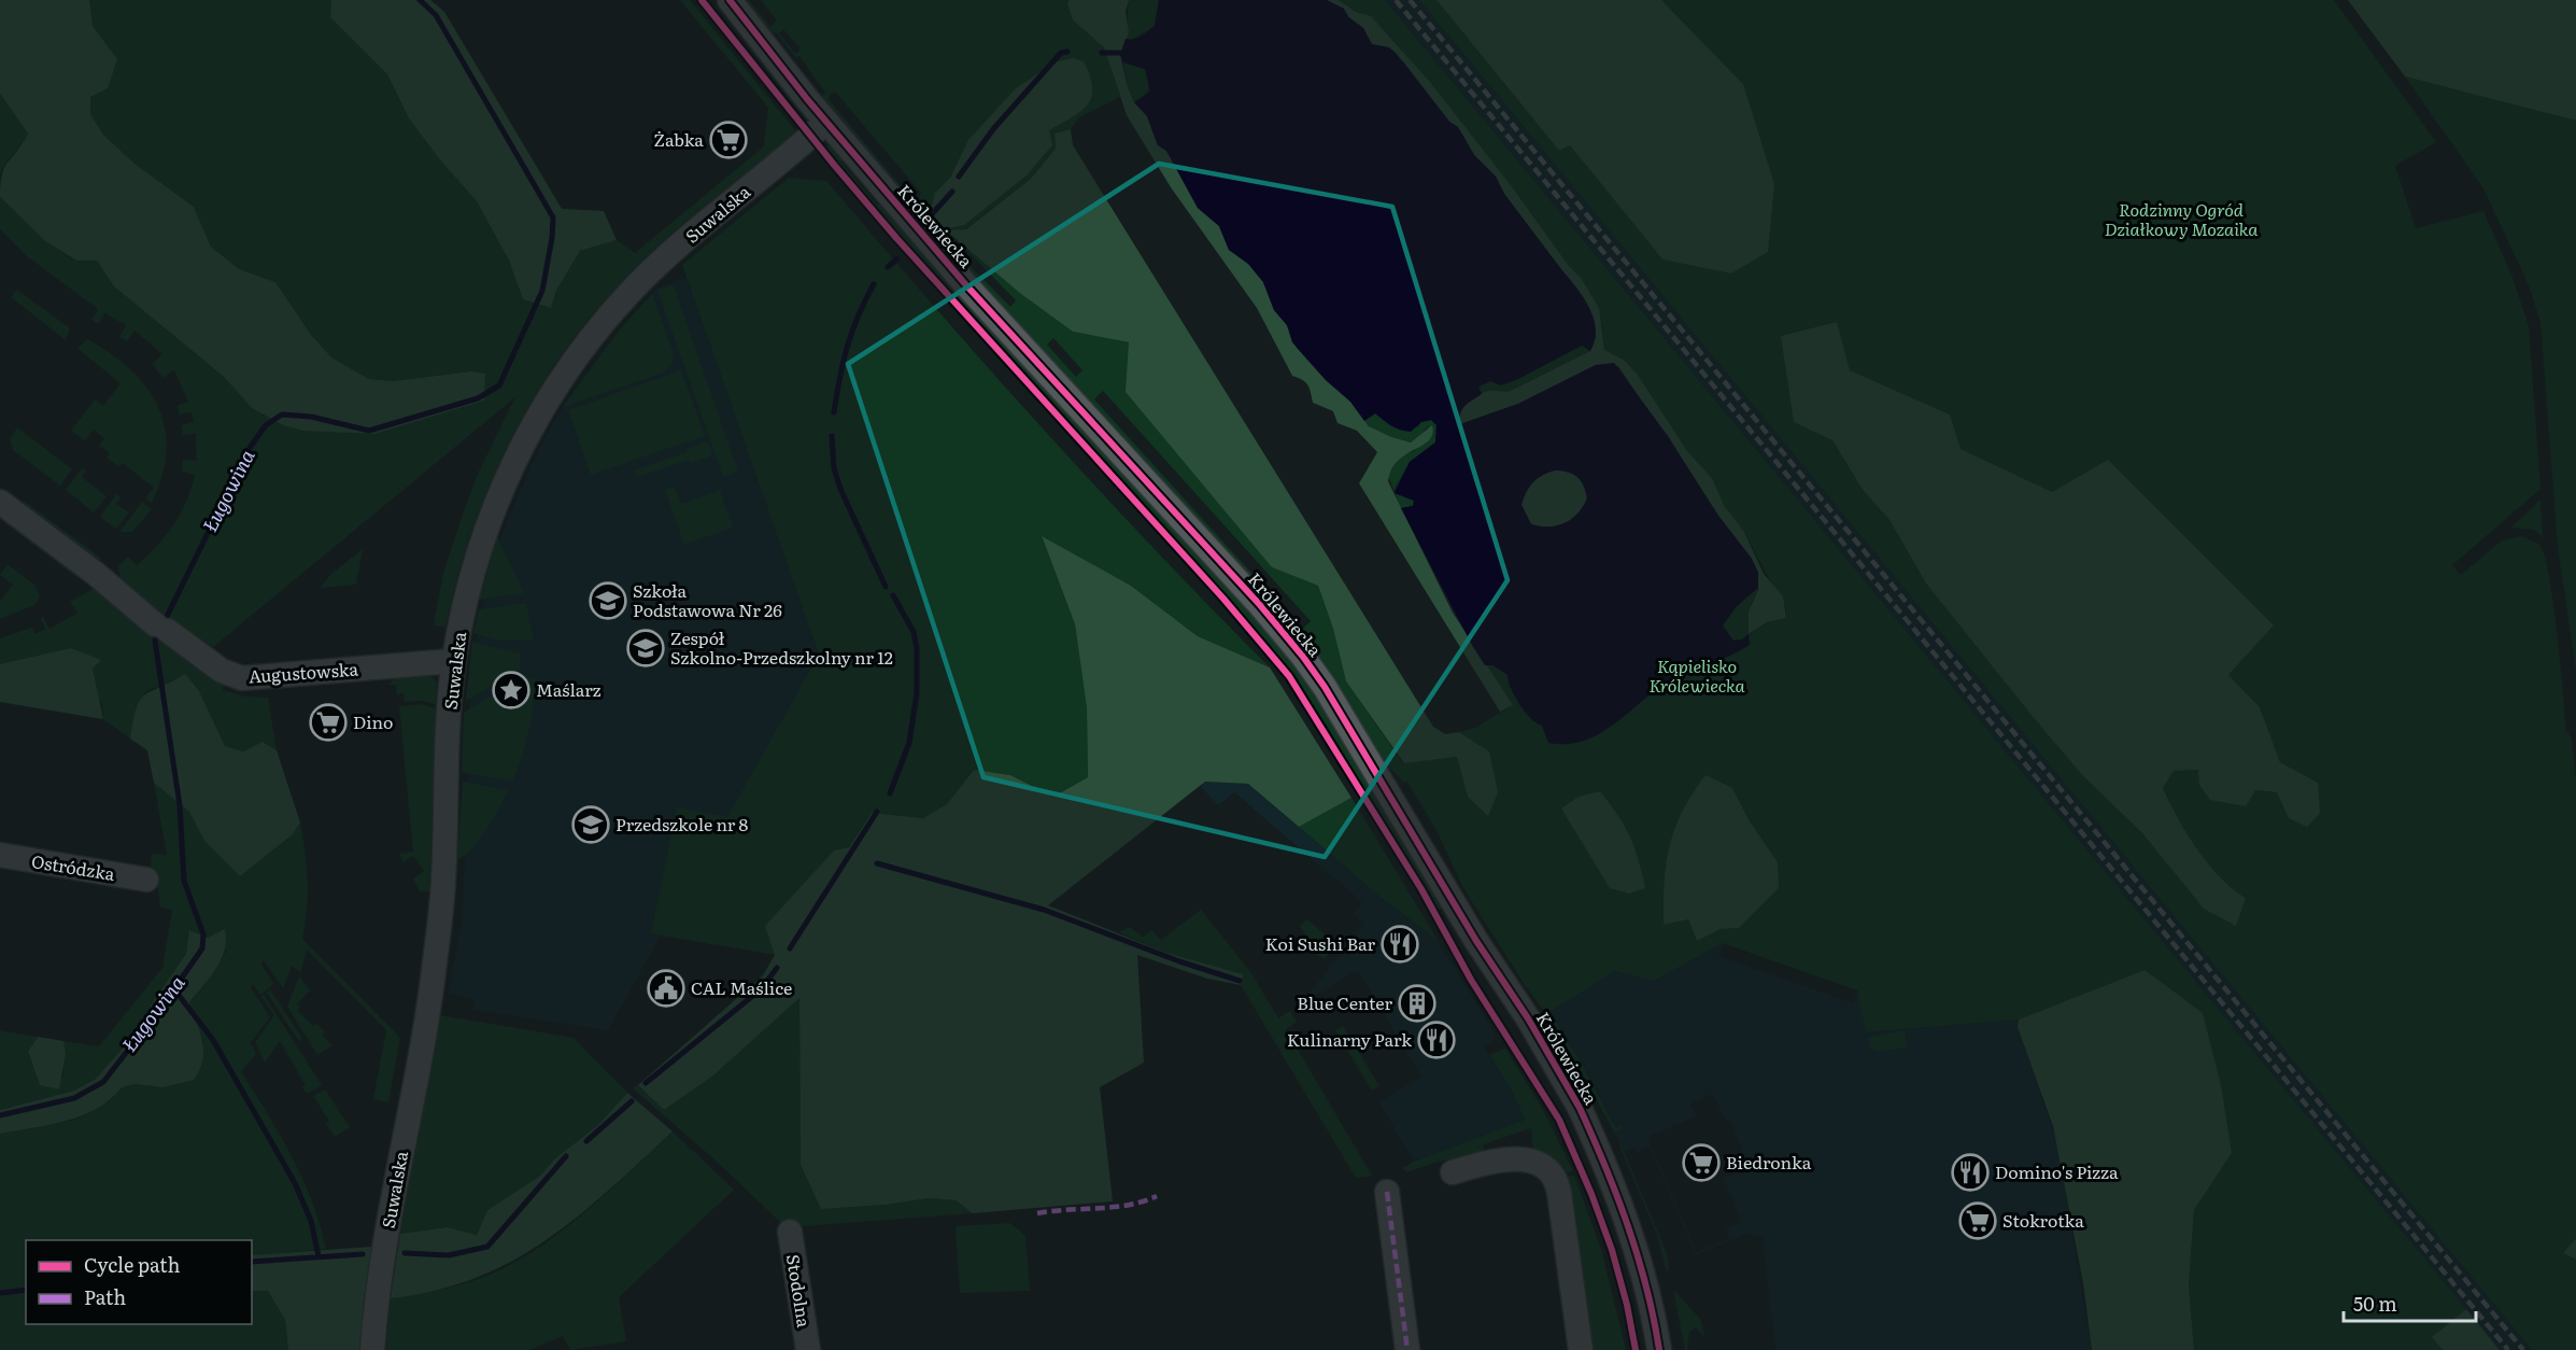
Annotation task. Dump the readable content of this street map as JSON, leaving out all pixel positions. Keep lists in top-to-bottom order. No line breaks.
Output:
{"streets":{"street":["Suwalska","Królewiecka","Augustowska","Ostródzka","Stodolna"]},"crossings":[["Suwalska","Królewiecka"],["Suwalska","Augustowska"]],"water":["Ługowina"],"parks":["Rodzinny Ogród Działkowy Mozaika","Kąpielisko Królewiecka"],"places":{"supermarket":["Żabka","Dino","Biedronka","Stokrotka"],"school or university":["Szkoła Podstawowa Nr 26","Zespół Szkolno-Przedszkolny nr 12","Przedszkole nr 8"],"place":["Maślarz"],"restaurant":["Koi Sushi Bar","Kulinarny Park","Domino's Pizza"],"public building":["CAL Maślice"],"building":["Blue Center"]},"legend":["Cycle path","Path"],"scale_bar":"50 m"}
